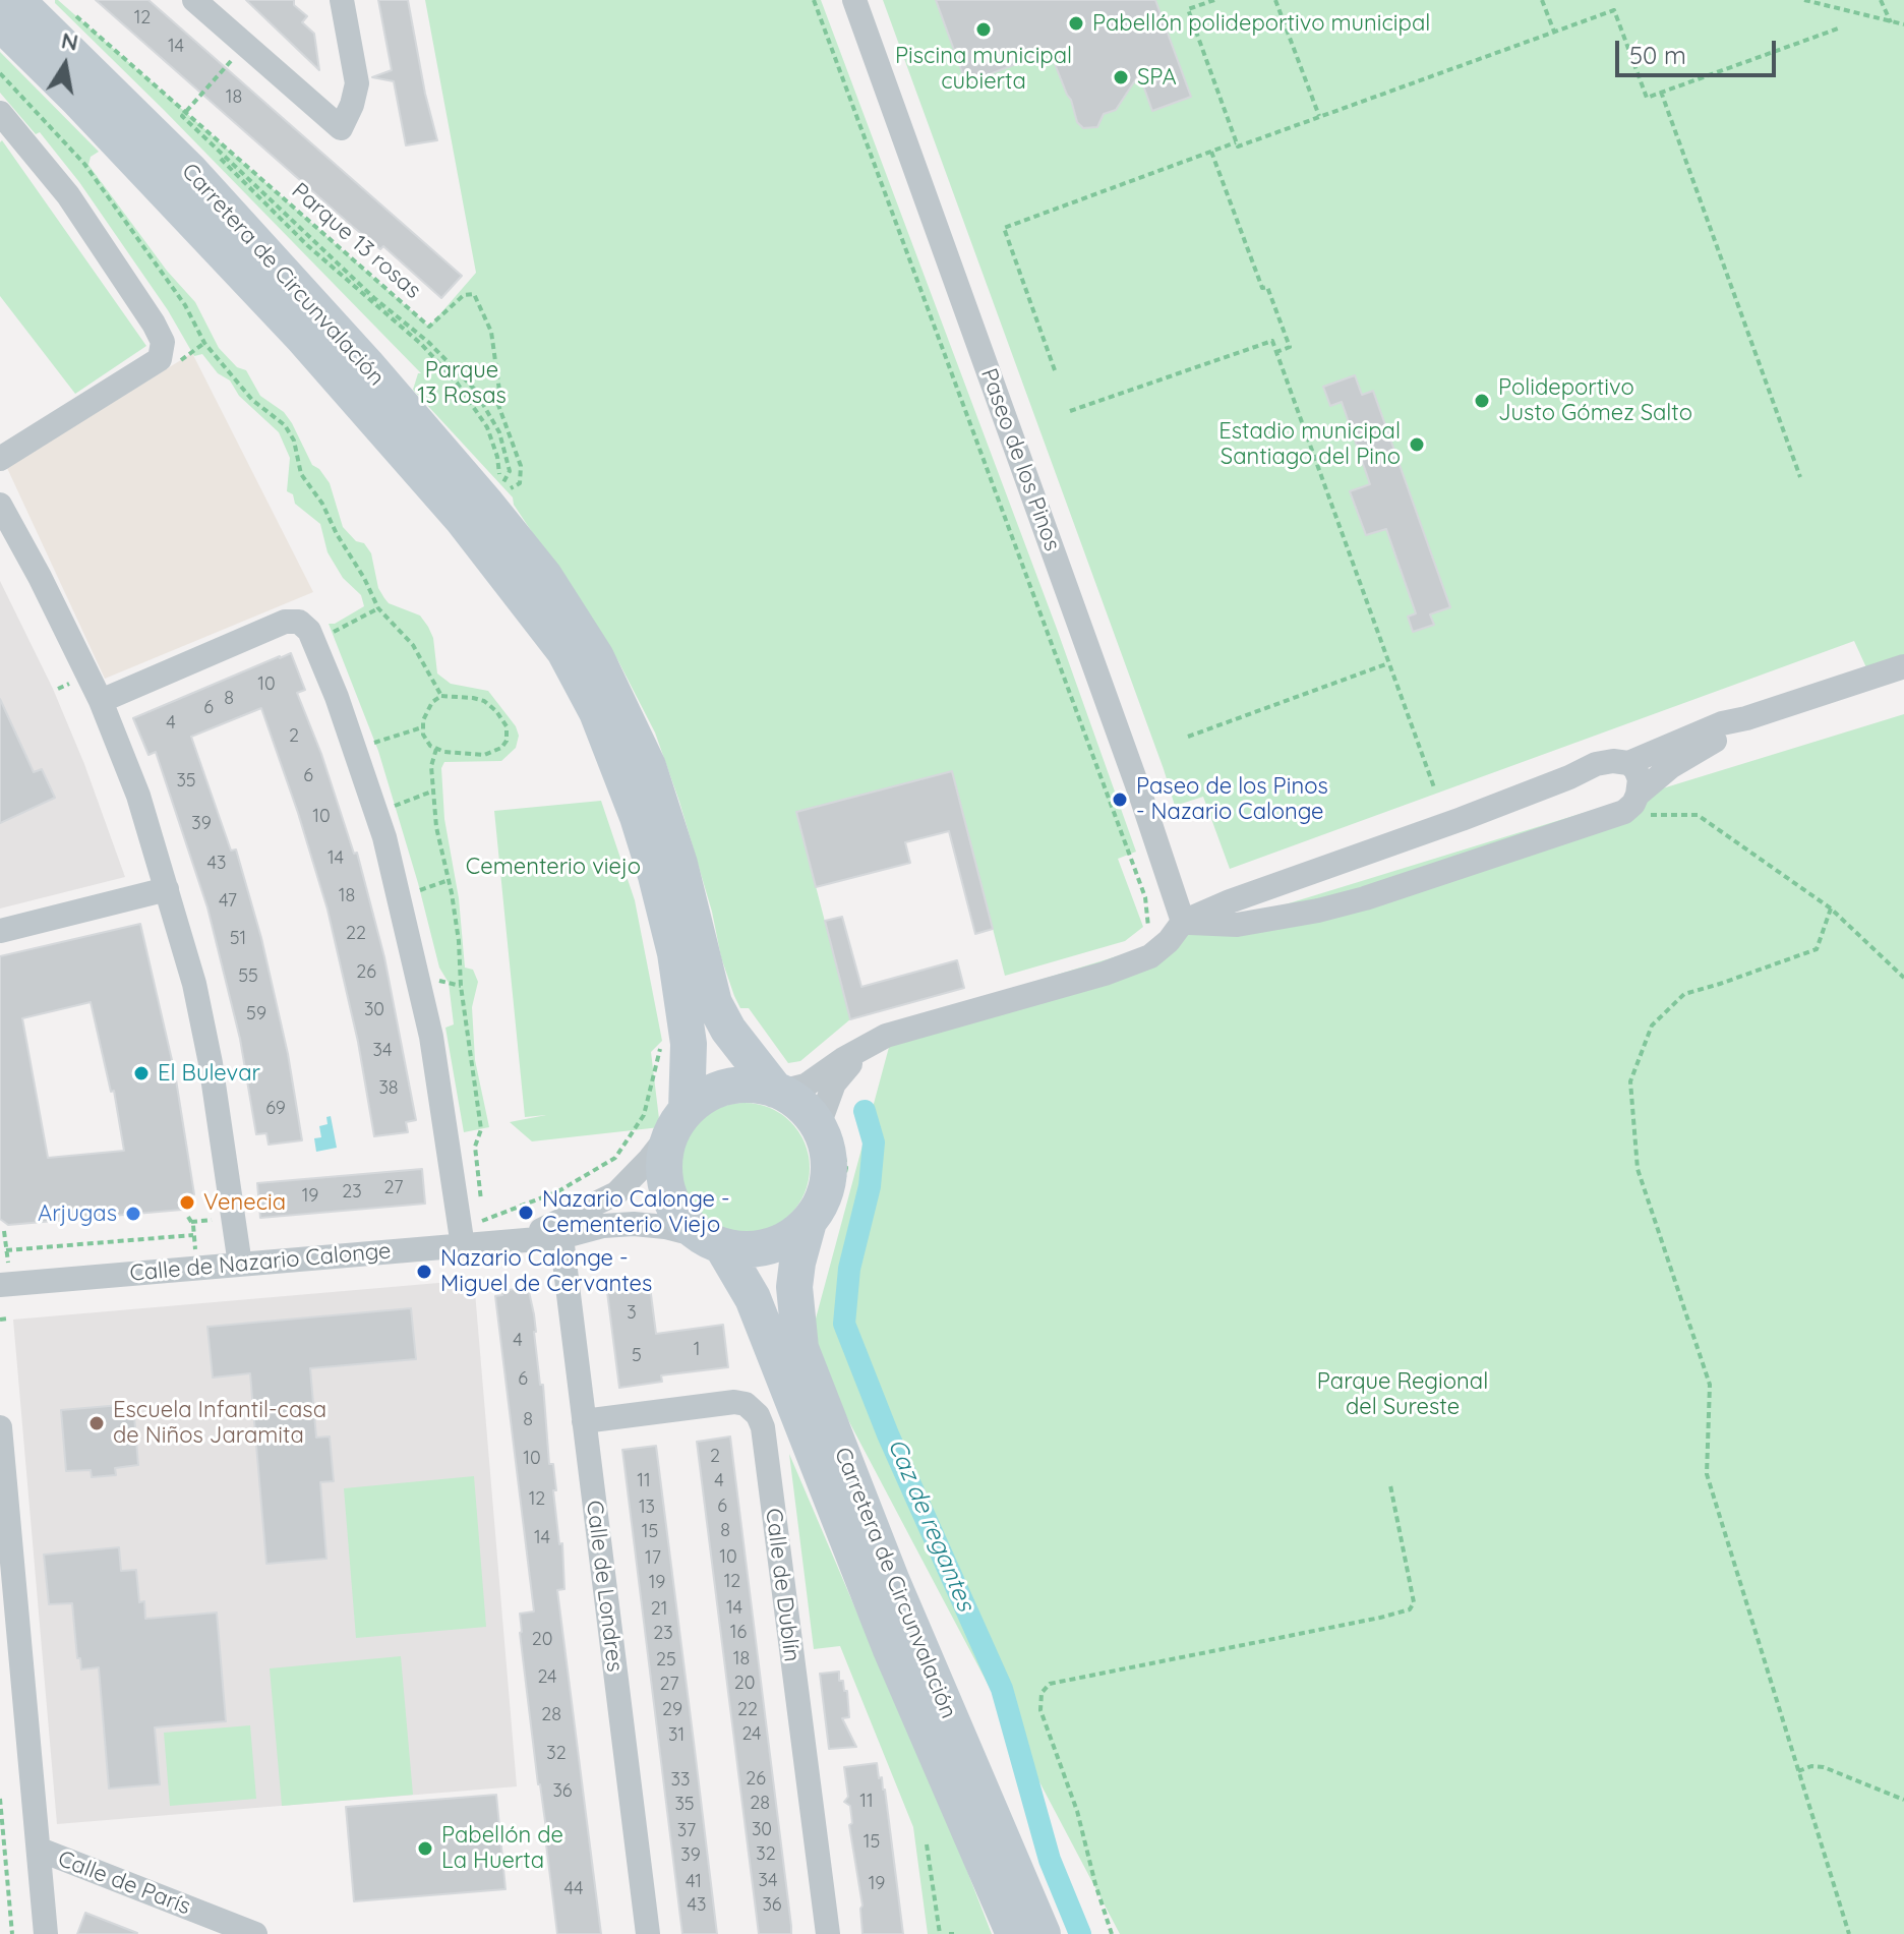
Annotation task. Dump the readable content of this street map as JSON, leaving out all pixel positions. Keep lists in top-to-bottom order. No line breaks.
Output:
{"streets":{"main road":["Carretera de Circunvalación"],"street":["Paseo de los Pinos","Calle de Nazario Calonge","Calle de Dublín","Calle de Londres","Calle de París"],"path":["Parque 13 rosas"]},"crossings":[["Parque 13 rosas","Carretera de Circunvalación"],["Carretera de Circunvalación","Calle de Nazario Calonge"],["Calle de Nazario Calonge","Calle de Londres"],["Calle de Dublín","Calle de Londres"]],"water":["Caz de regantes"],"parks":["Parque 13 Rosas","Cementerio viejo","Parque Regional del Sureste"],"places":["Pabellón polideportivo municipal","Piscina municipal cubierta","SPA","Polideportivo Justo Gómez Salto","Estadio municipal Santiago del Pino","Paseo de los Pinos - Nazario Calonge","El Bulevar","Venecia","Nazario Calonge - Cementerio Viejo","Arjugas","Nazario Calonge - Miguel de Cervantes","Escuela Infantil-casa de Niños Jaramita","Pabellón de La Huerta"],"house_numbers":["12","14","18","10","8","6","4","2","6","35","10","39","14","43","18","47","22","51","26","55","30","59","34","38","69","27","23","19","3","4","1","5","6","8","2","10","11","4","12","6","13","8","15","14","10","17","12","19","14","21","16","23","20","18","25","24","20","27","29","22","28","24","31","32","26","33","36","11","28","35","30","37","15","32","39","34","41","19","44","43","36"],"scale_bar":"50 m","north":"top"}
